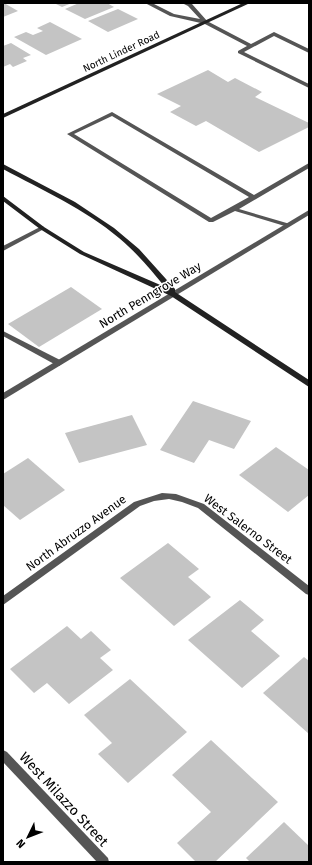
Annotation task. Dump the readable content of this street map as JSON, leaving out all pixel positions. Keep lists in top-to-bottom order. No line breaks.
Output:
{"streets":{"street":["North Linder Road","North Penngrove Way","West Salerno Street","North Abruzzo Avenue","West Milazzo Street"]},"crossings":[["West Salerno Street","North Abruzzo Avenue"]],"north":"bottom left"}
